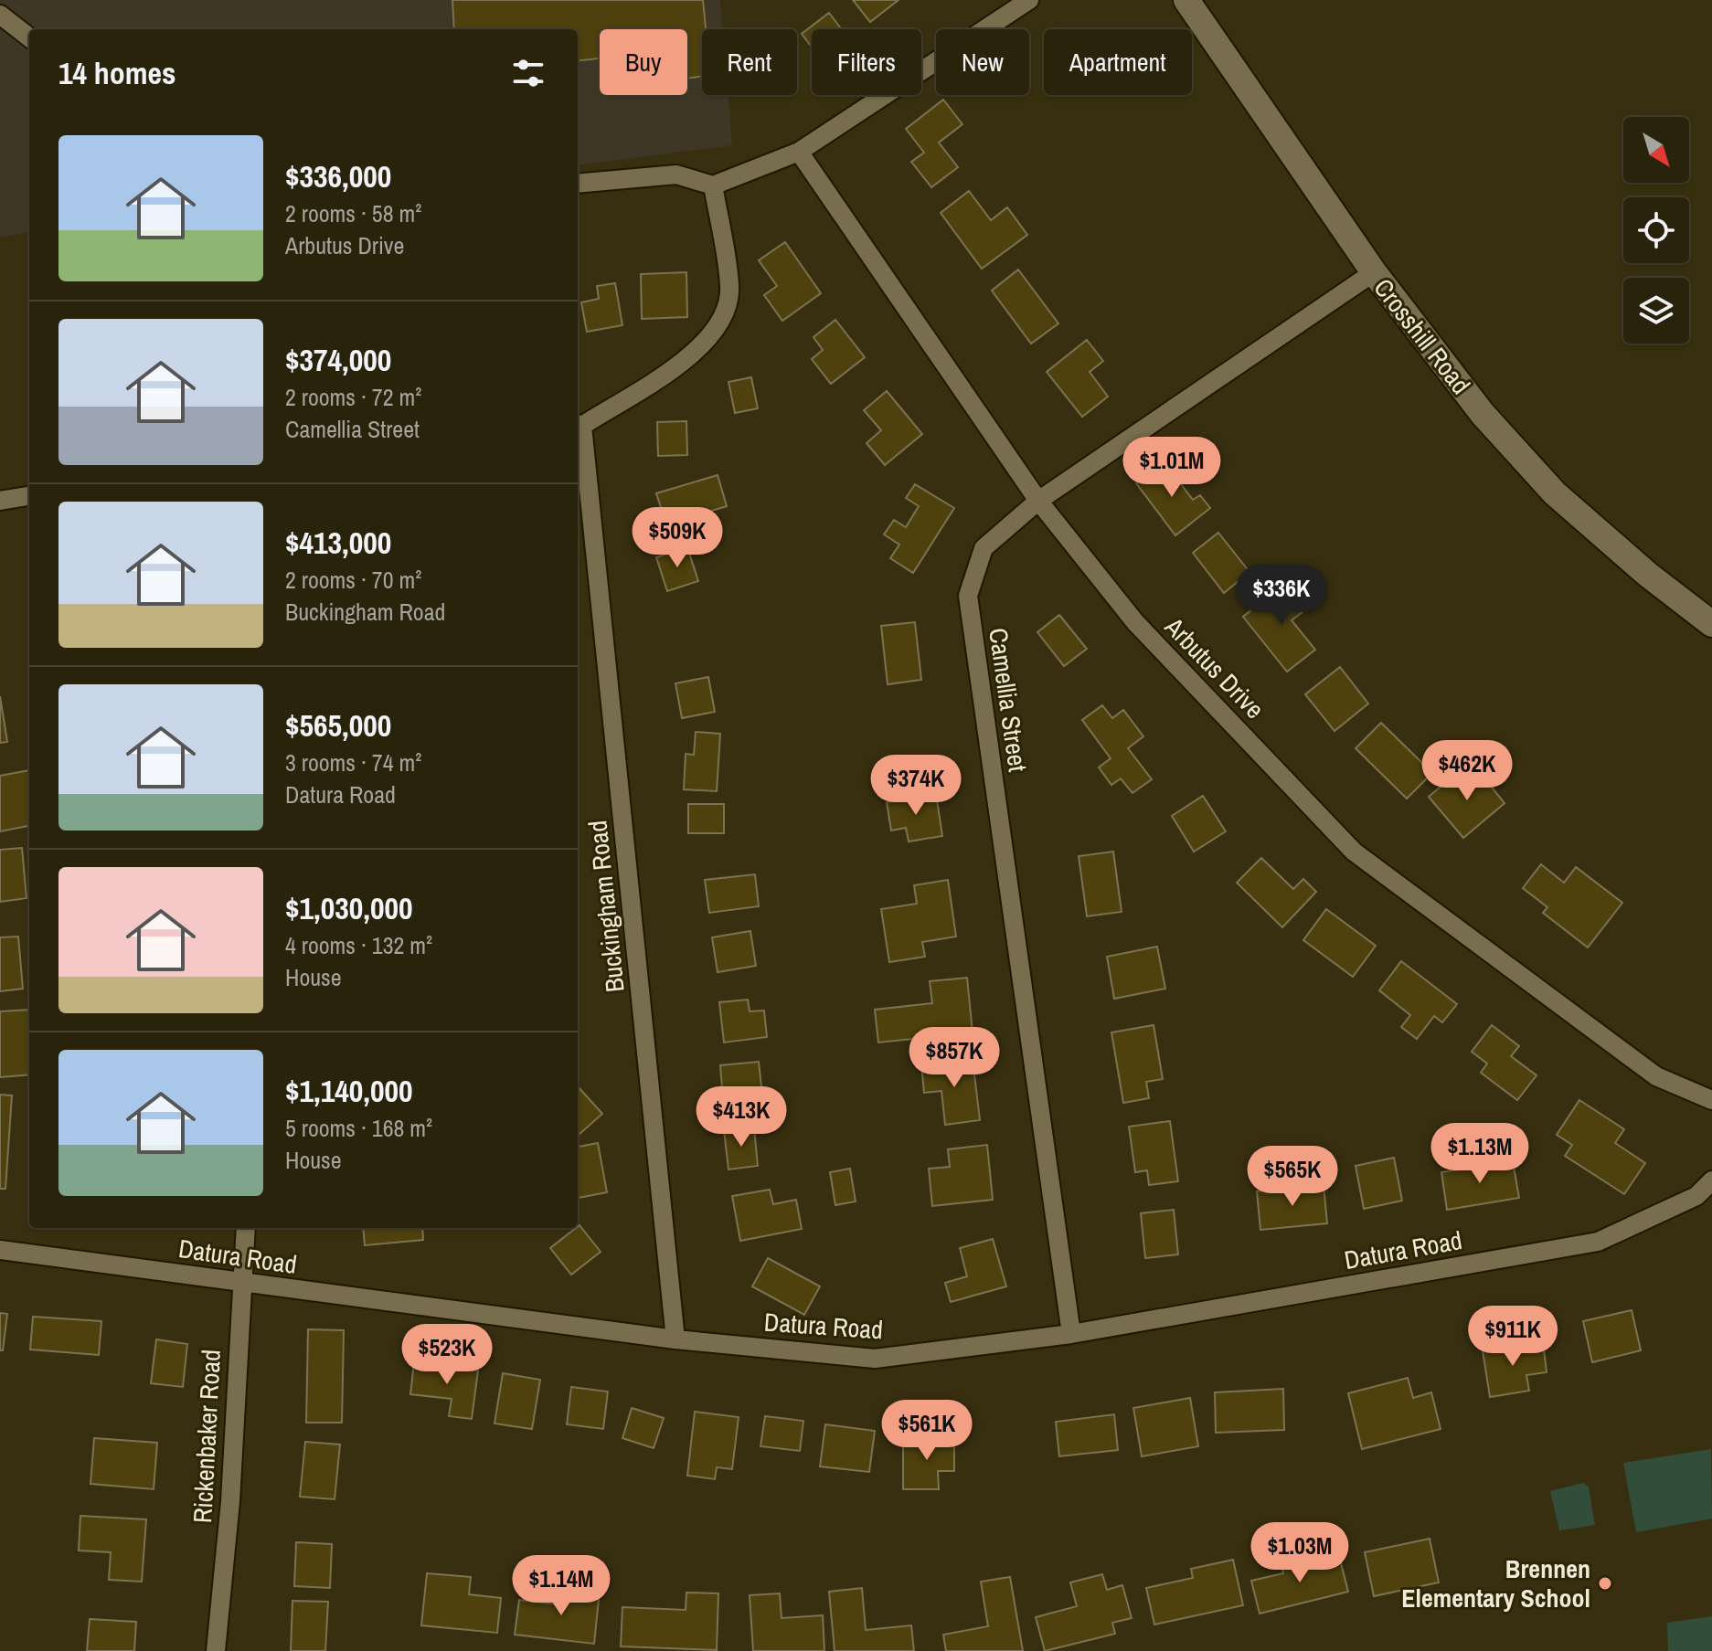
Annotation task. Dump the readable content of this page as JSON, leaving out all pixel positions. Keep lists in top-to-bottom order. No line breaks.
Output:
{"streets":{"main road":["Crosshill Road"],"street":["Arbutus Drive","Camellia Street","Buckingham Road","Datura Road","Rickenbaker Road"]},"crossings":[["Crosshill Road","Camellia Street"],["Arbutus Drive","Camellia Street"],["Camellia Street","Datura Road"],["Buckingham Road","Datura Road"],["Datura Road","Rickenbaker Road"]],"places":["Brennen Elementary School"],"north":"bottom right","page":{"chip":["Buy","Rent","Filters","New","Apartment"],"heading":"14 homes","list":[{"name":"$336,000","note":"2 rooms · 58 m² · Arbutus Drive"},{"name":"$374,000","note":"2 rooms · 72 m² · Camellia Street"},{"name":"$413,000","note":"2 rooms · 70 m² · Buckingham Road"},{"name":"$565,000","note":"3 rooms · 74 m² · Datura Road"},{"name":"$1,030,000","note":"4 rooms · 132 m² · House"},{"name":"$1,140,000","note":"5 rooms · 168 m² · House"}],"price":["$1.01M","$509K","$336K","$462K","$374K","$857K","$413K","$1.13M","$565K","$911K","$523K","$561K","$1.03M","$1.14M"]}}
